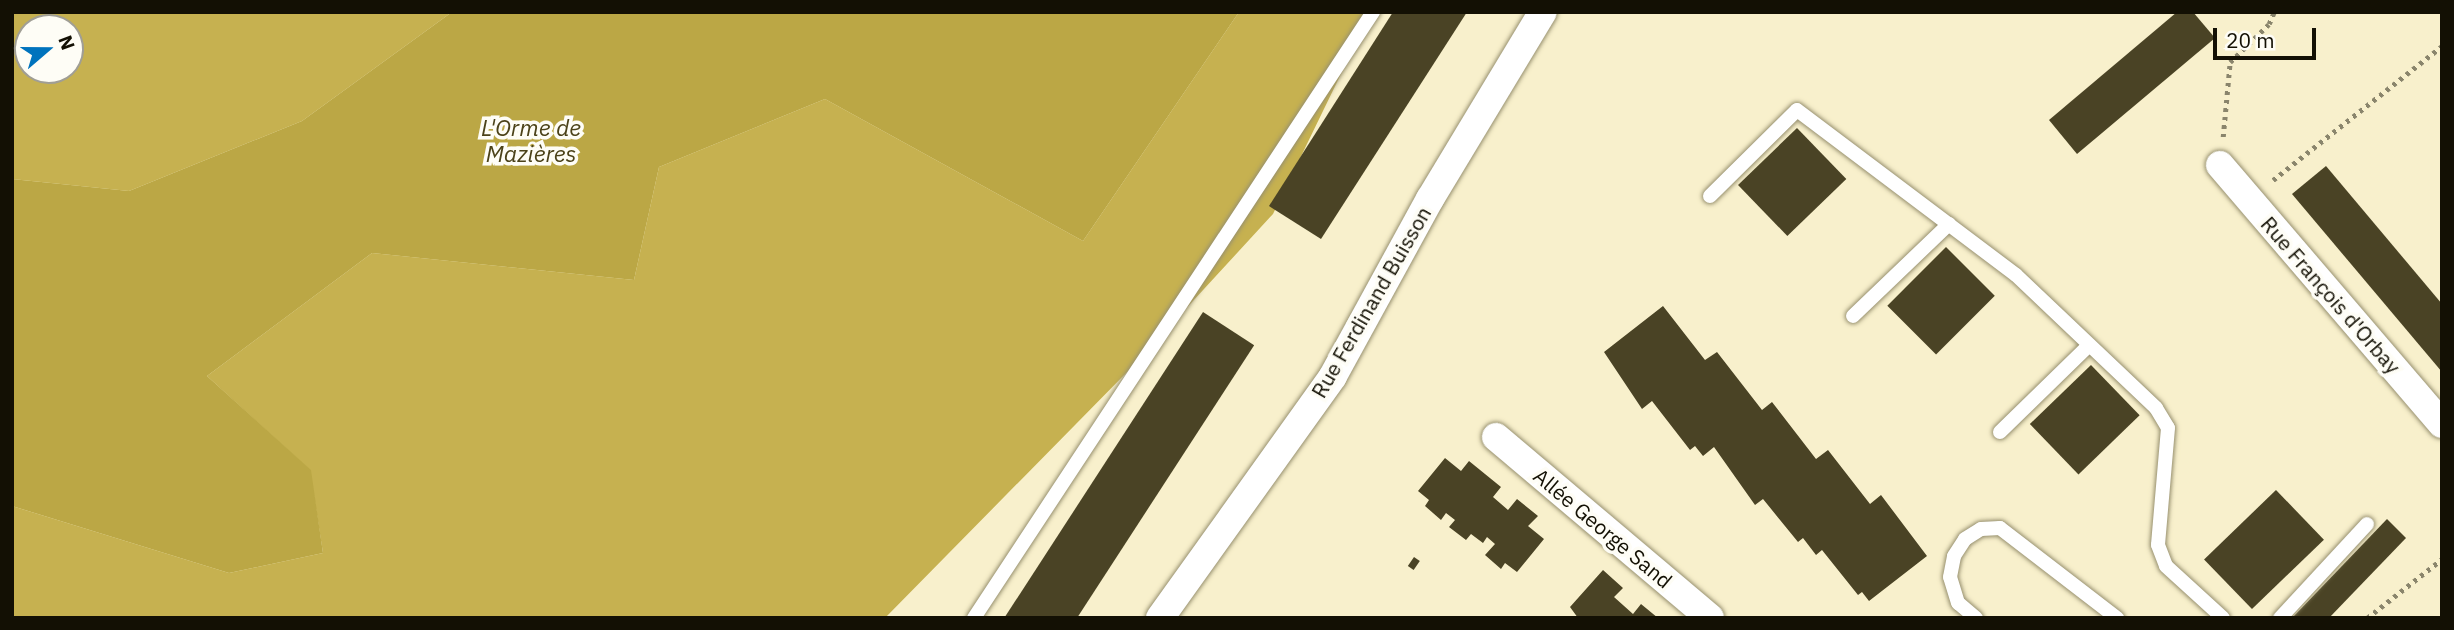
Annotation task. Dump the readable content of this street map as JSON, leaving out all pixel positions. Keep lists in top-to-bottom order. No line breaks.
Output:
{"streets":{"street":["Rue François d'Orbay","Rue Ferdinand Buisson","Allée George Sand"]},"water":["L'Orme de Mazières"],"scale_bar":"20 m","north":"right"}
